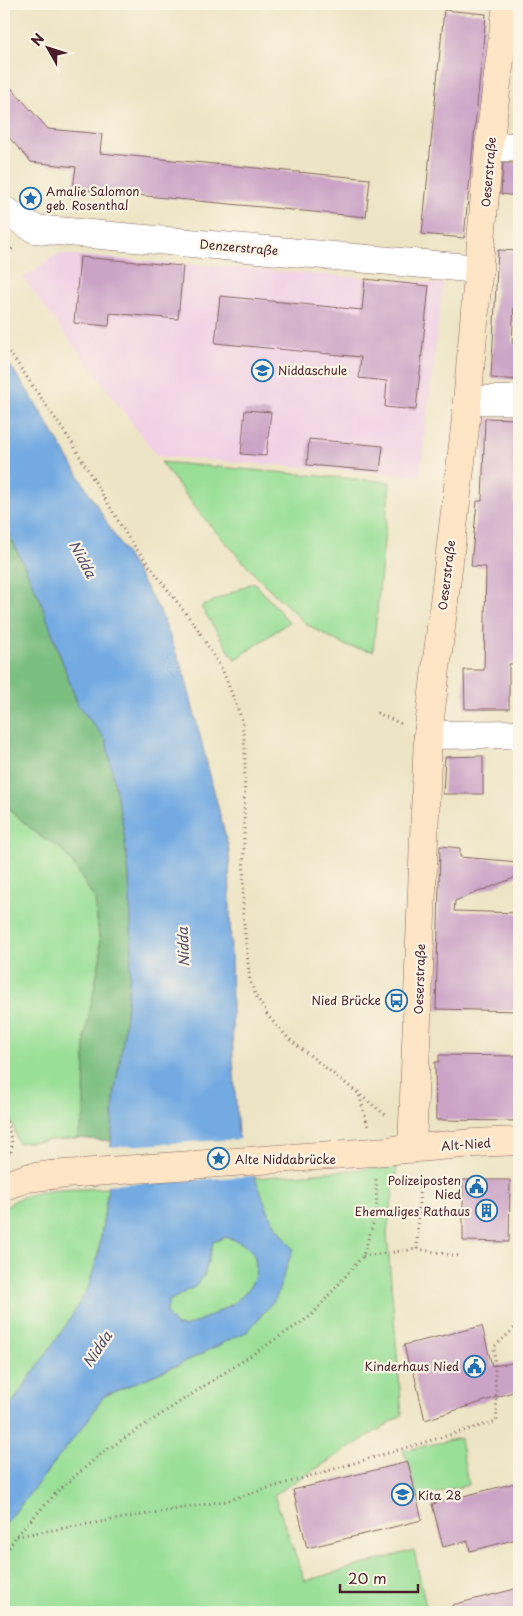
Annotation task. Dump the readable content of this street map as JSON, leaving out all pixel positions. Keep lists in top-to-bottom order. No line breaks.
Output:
{"streets":{"street":["Oeserstraße","Denzerstraße","Alt-Nied"]},"crossings":[["Oeserstraße","Denzerstraße"],["Oeserstraße","Alt-Nied"]],"water":["Nidda"],"places":{"place":["Amalie Salomon geb. Rosenthal","Alte Niddabrücke"],"school or university":["Niddaschule","Kita 28"],"bus stop":["Nied Brücke"],"public building":["Polizeiposten Nied","Kinderhaus Nied"],"building":["Ehemaliges Rathaus"]},"scale_bar":"20 m","north":"top left"}
